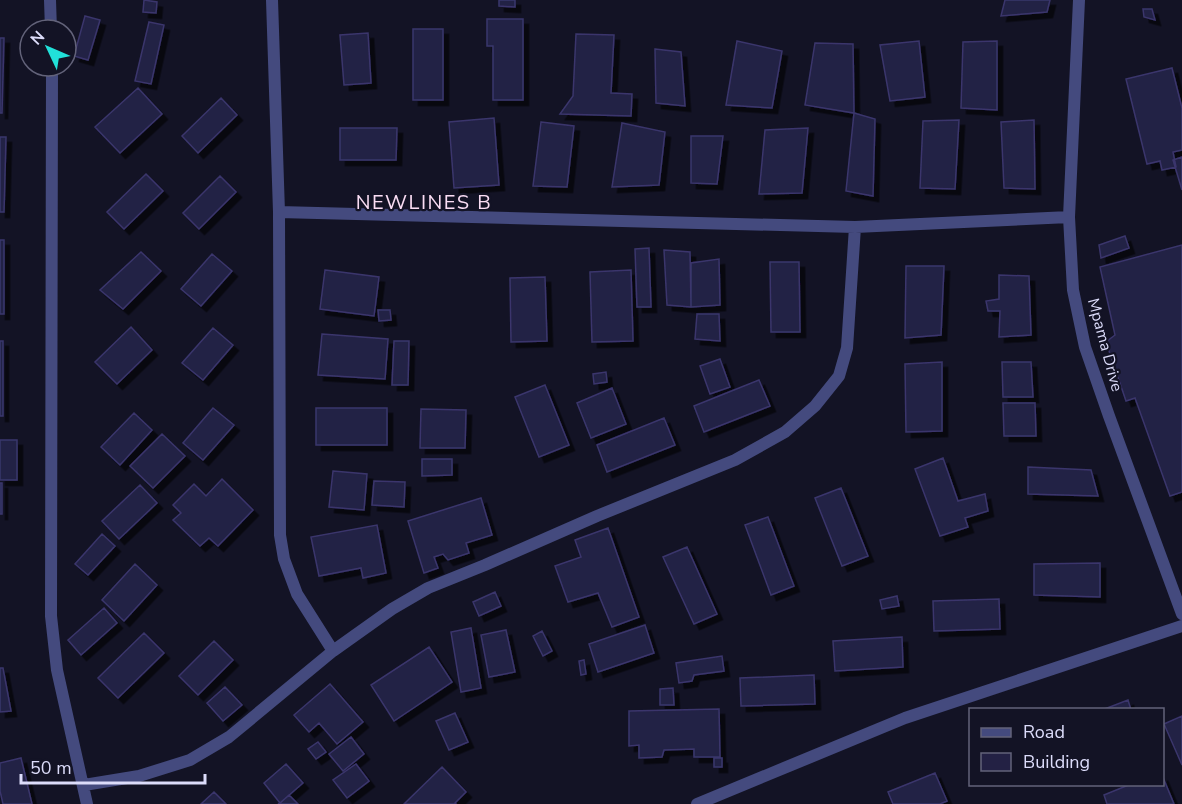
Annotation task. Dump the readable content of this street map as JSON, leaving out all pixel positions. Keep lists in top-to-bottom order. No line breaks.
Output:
{"streets":{"street":["Mpama Drive"]},"districts":["NEWLINES B"],"legend":["Road","Building"],"scale_bar":"50 m","north":"top left"}
